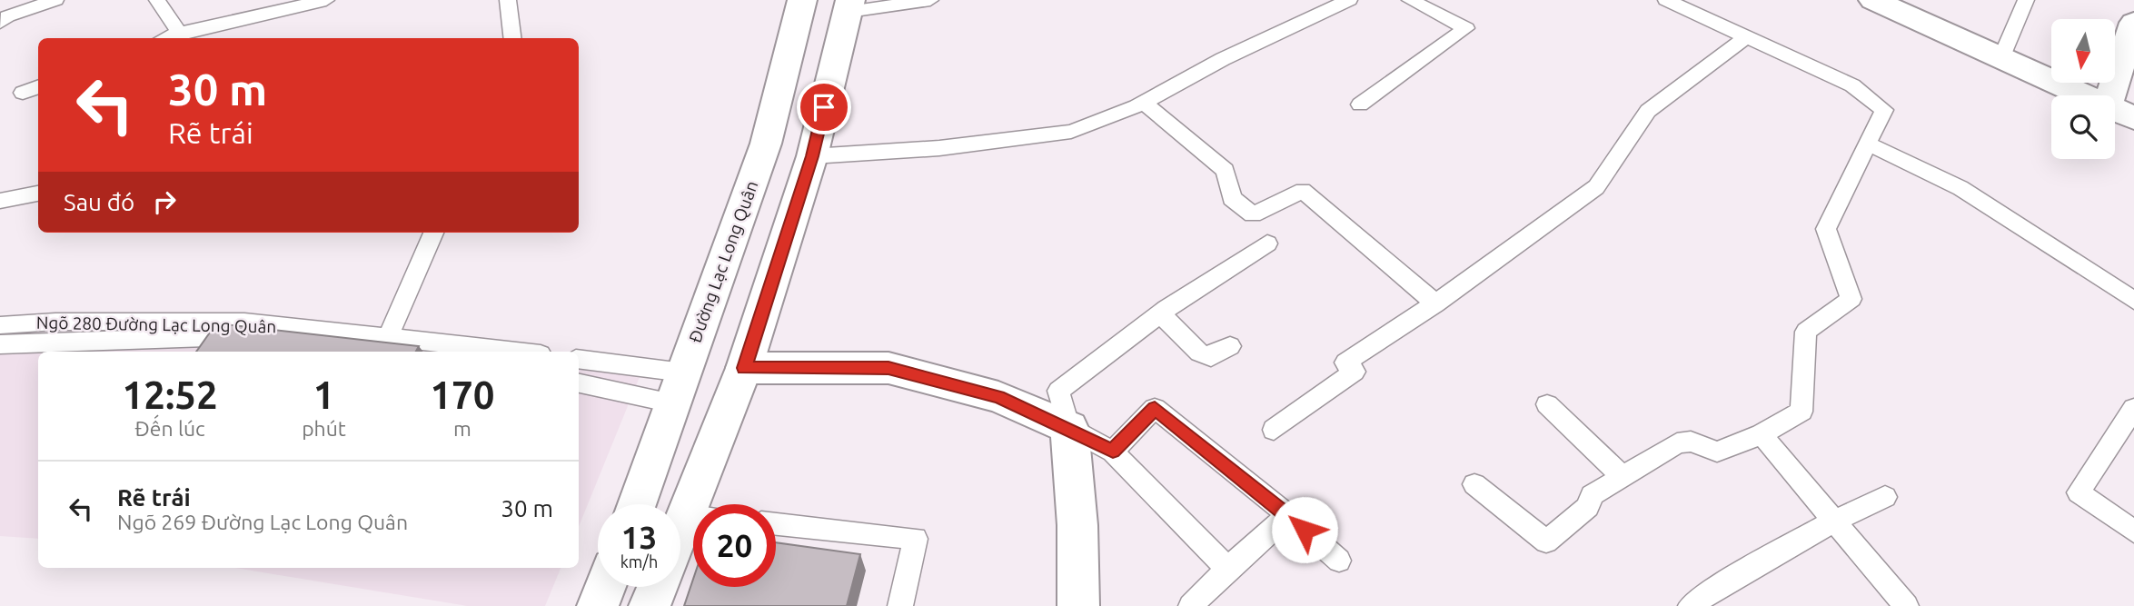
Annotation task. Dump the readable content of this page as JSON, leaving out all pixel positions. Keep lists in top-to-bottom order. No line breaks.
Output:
{"streets":{"main road":["Đường Lạc Long Quân"],"lane":["Ngõ 280 Đường Lạc Long Quân"]},"north":"bottom","page":{"turn":["30 m","Rẽ trái"],"then":"Sau đó","eta":["12:52","Đến lúc","1","phút","170","m"],"list":[{"name":"Rẽ trái","note":"Ngõ 269 Đường Lạc Long Quân","value":"30 m"}],"speed":"13 km/h","limit":"20"}}
